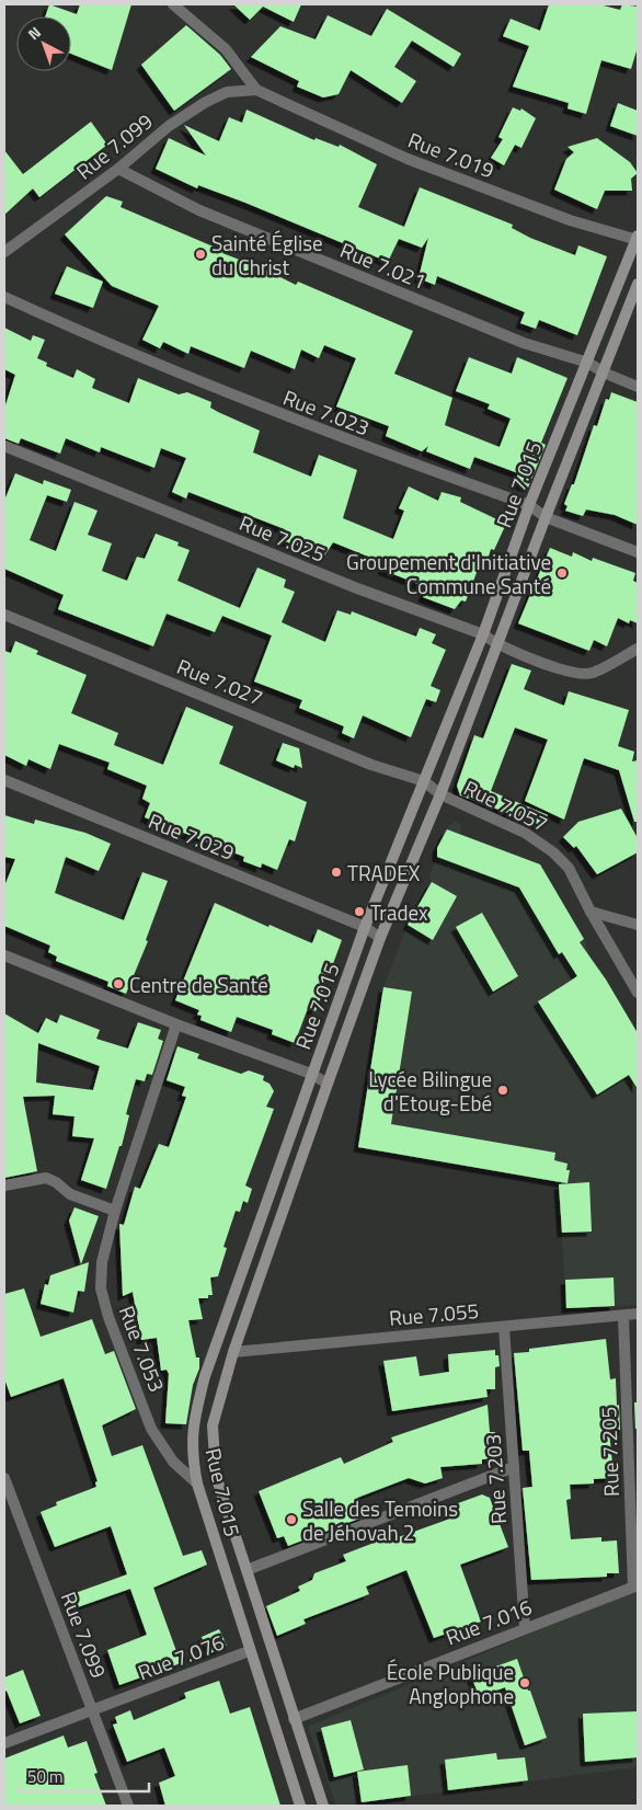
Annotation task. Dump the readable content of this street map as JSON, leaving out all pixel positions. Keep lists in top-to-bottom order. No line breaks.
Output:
{"streets":{"main road":["Rue 7.015"],"street":["Rue 7.099","Rue 7.019","Rue 7.021","Rue 7.023","Rue 7.025","Rue 7.027","Rue 7.057","Rue 7.029","Rue 7.055","Rue 7.053","Rue 7.205","Rue 7.203","Rue 7.016","Rue 7.076"]},"crossings":[["Rue 7.099","Rue 7.019"],["Rue 7.099","Rue 7.021"],["Rue 7.099","Rue 7.076"],["Rue 7.019","Rue 7.015"],["Rue 7.021","Rue 7.015"],["Rue 7.023","Rue 7.015"],["Rue 7.015","Rue 7.025"],["Rue 7.015","Rue 7.027"],["Rue 7.015","Rue 7.057"],["Rue 7.015","Rue 7.029"],["Rue 7.015","Rue 7.055"],["Rue 7.015","Rue 7.053"],["Rue 7.015","Rue 7.016"],["Rue 7.015","Rue 7.076"],["Rue 7.027","Rue 7.057"],["Rue 7.055","Rue 7.205"],["Rue 7.055","Rue 7.203"],["Rue 7.205","Rue 7.016"],["Rue 7.203","Rue 7.016"]],"places":["Sainté Église du Christ","Groupement d'Initiative Commune Santé","TRADEX","Tradex","Centre de Santé","Lycée Bilingue d'Etoug-Ebé","Salle des Temoins de Jéhovah 2","École Publique Anglophone"],"scale_bar":"50 m","north":"top left"}
